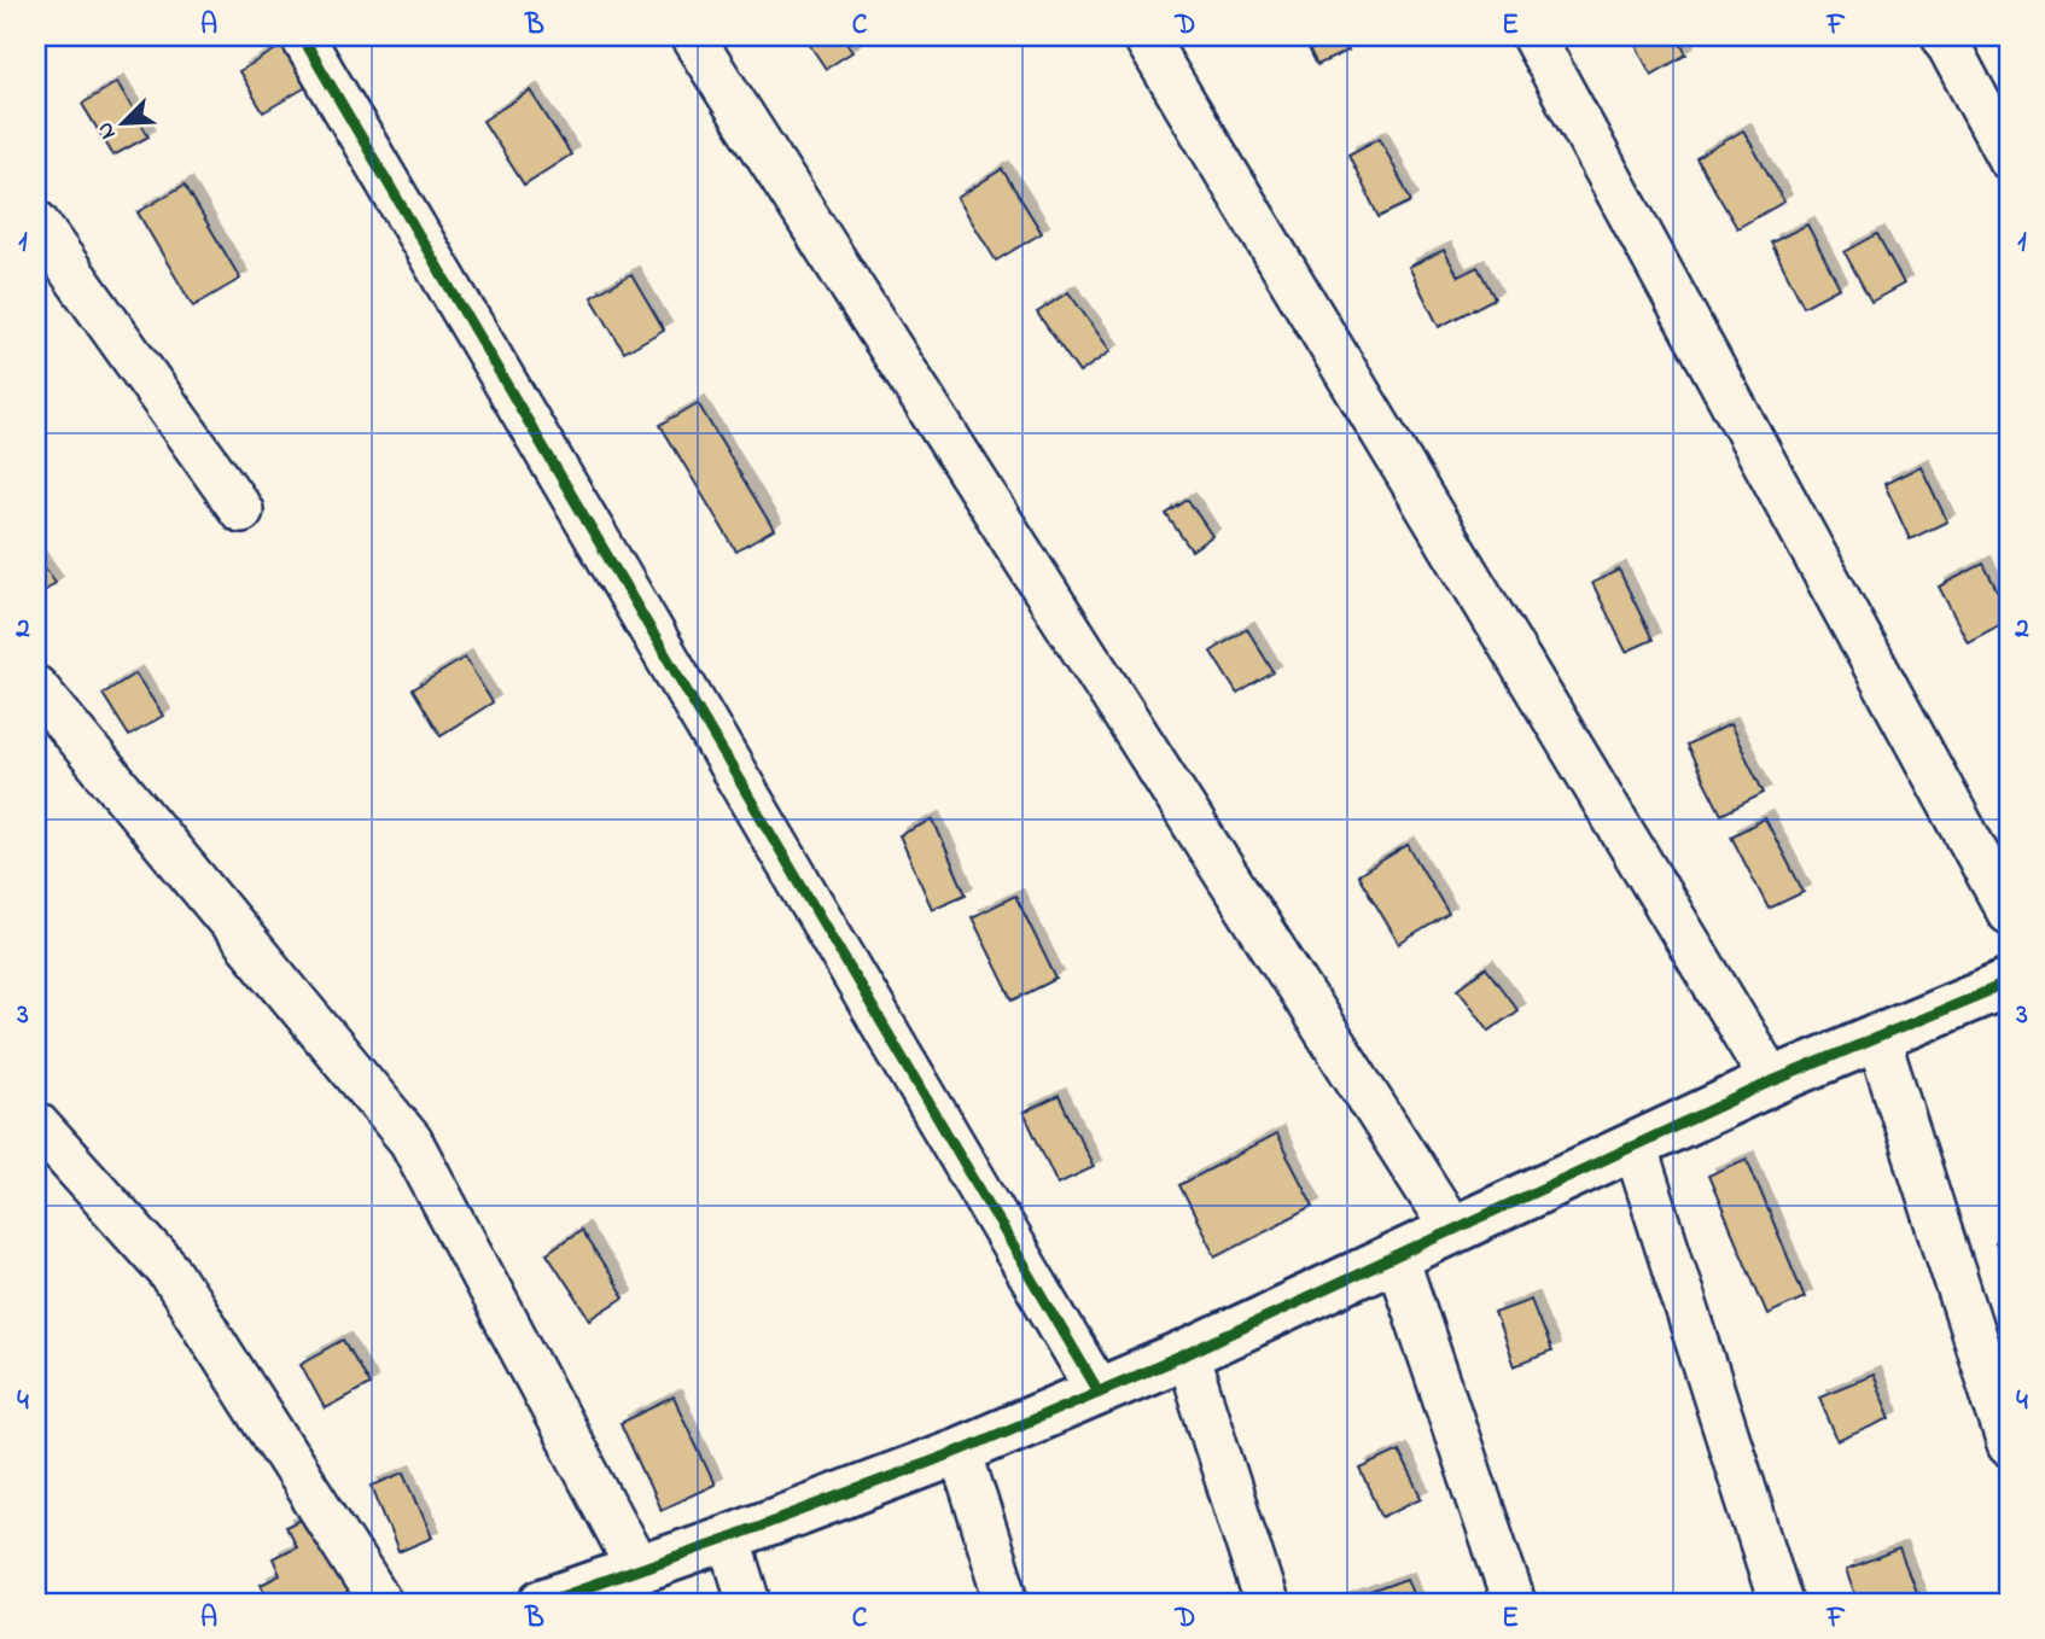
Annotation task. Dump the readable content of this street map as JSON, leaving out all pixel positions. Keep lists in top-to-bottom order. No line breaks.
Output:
{"north":"bottom left","grid":{"columns":["A","B","C","D","E","F"],"rows":["1","2","3","4"]}}
